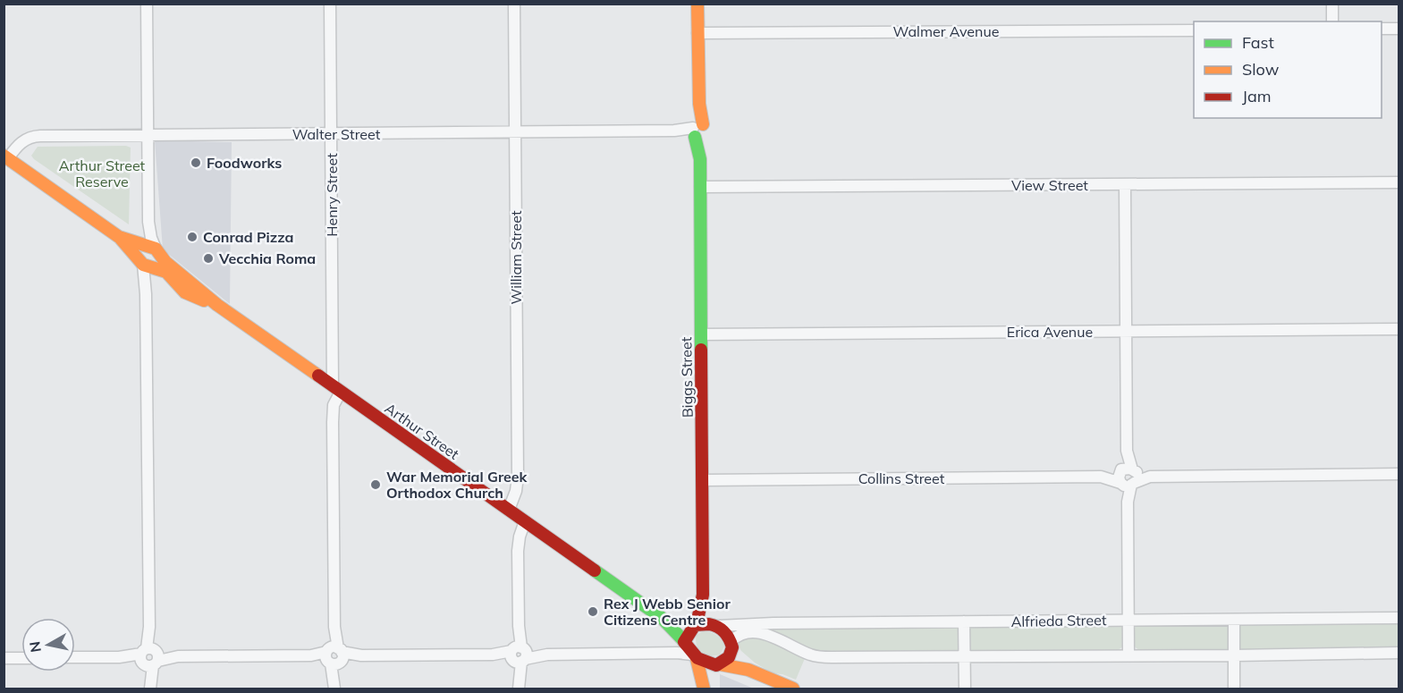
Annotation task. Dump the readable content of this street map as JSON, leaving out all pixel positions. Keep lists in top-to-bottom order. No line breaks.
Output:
{"streets":{"street":["Walmer Avenue","Walter Street","View Street","Henry Street","William Street","Erica Avenue","Biggs Street","Arthur Street","Collins Street","Alfrieda Street"]},"crossings":[["Walmer Avenue","Biggs Street"],["Walter Street","Henry Street"],["Walter Street","William Street"],["Walter Street","Biggs Street"],["Walter Street","Arthur Street"],["View Street","Biggs Street"],["Henry Street","Arthur Street"],["William Street","Arthur Street"],["Erica Avenue","Biggs Street"],["Biggs Street","Arthur Street"],["Biggs Street","Collins Street"],["Biggs Street","Alfrieda Street"],["Arthur Street","Alfrieda Street"]],"parks":["Arthur Street Reserve"],"places":["Foodworks","Conrad Pizza","Vecchia Roma","War Memorial Greek Orthodox Church","Rex J Webb Senior Citizens Centre"],"legend":["Fast","Slow","Jam"],"north":"left"}
